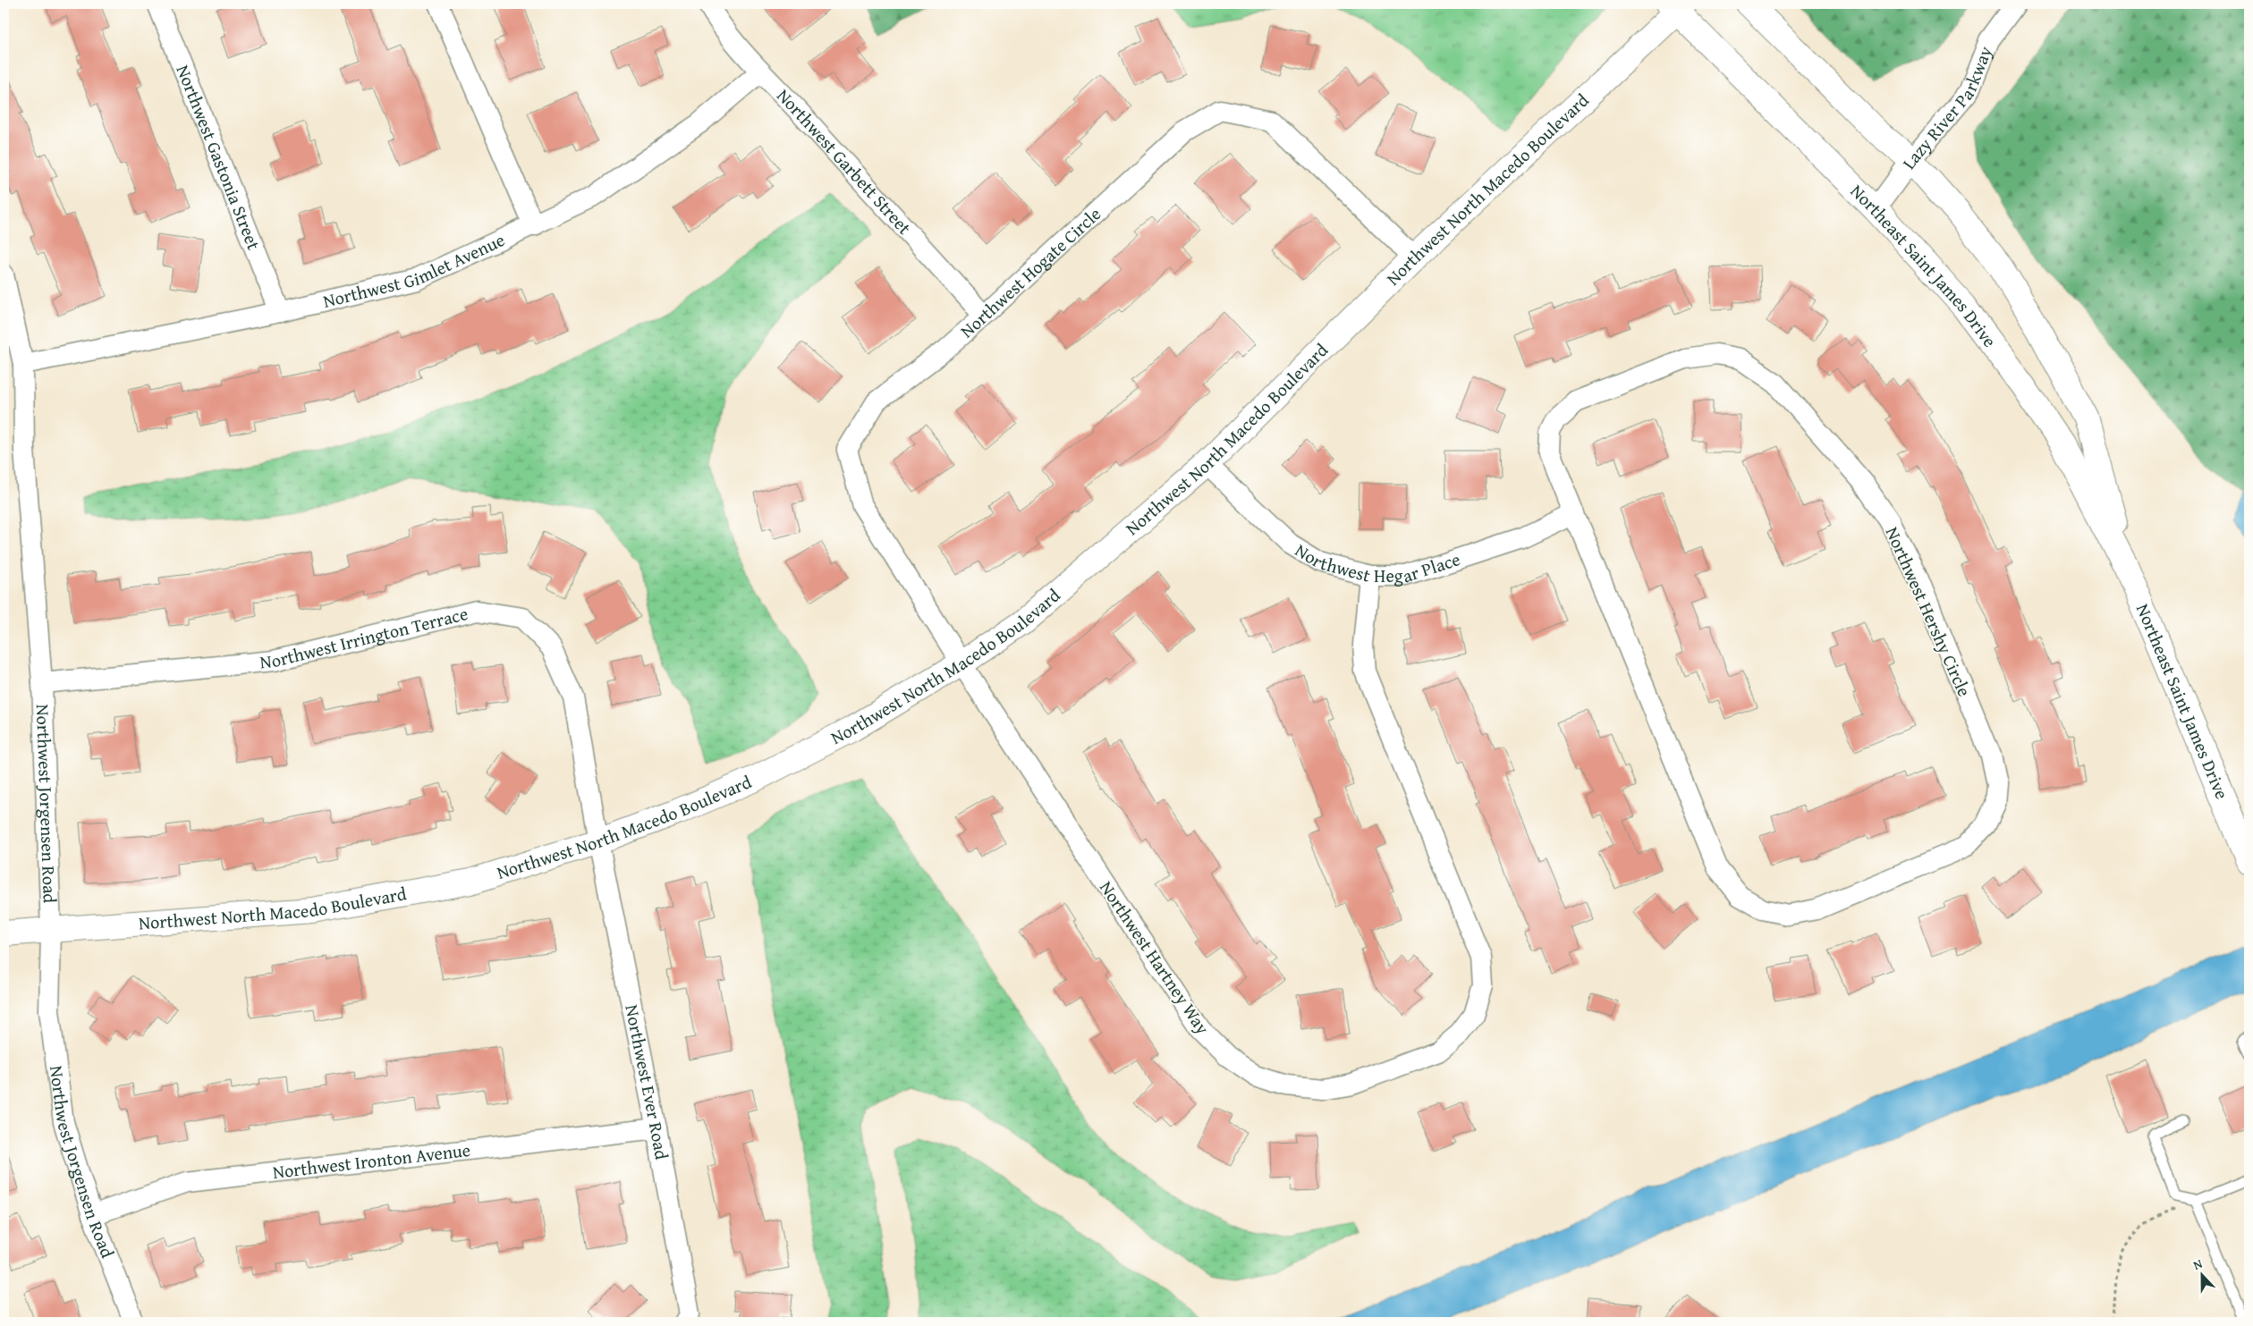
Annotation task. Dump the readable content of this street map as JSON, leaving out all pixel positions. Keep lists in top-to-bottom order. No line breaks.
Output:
{"streets":{"street":["Lazy River Parkway","Northwest Gastonia Street","Northwest Garbett Street","Northwest North Macedo Boulevard","Northeast Saint James Drive","Northwest Gimlet Avenue","Northwest Hogate Circle","Northwest Hegar Place","Northwest Hershy Circle","Northwest Irrington Terrace","Northwest Jorgensen Road","Northwest Hartney Way","Northwest Ever Road","Northwest Ironton Avenue"]},"crossings":[["Lazy River Parkway","Northeast Saint James Drive"],["Northwest Gastonia Street","Northwest Gimlet Avenue"],["Northwest Garbett Street","Northwest Gimlet Avenue"],["Northwest Garbett Street","Northwest Hogate Circle"],["Northwest North Macedo Boulevard","Northeast Saint James Drive"],["Northwest North Macedo Boulevard","Northwest Hogate Circle"],["Northwest North Macedo Boulevard","Northwest Hegar Place"],["Northwest North Macedo Boulevard","Northwest Irrington Terrace"],["Northwest North Macedo Boulevard","Northwest Jorgensen Road"],["Northwest North Macedo Boulevard","Northwest Hartney Way"],["Northwest North Macedo Boulevard","Northwest Ever Road"],["Northwest Gimlet Avenue","Northwest Jorgensen Road"],["Northwest Hogate Circle","Northwest Hartney Way"],["Northwest Hegar Place","Northwest Hershy Circle"],["Northwest Hegar Place","Northwest Hartney Way"],["Northwest Irrington Terrace","Northwest Jorgensen Road"],["Northwest Irrington Terrace","Northwest Ever Road"],["Northwest Jorgensen Road","Northwest Ironton Avenue"],["Northwest Ever Road","Northwest Ironton Avenue"]],"north":"top"}
